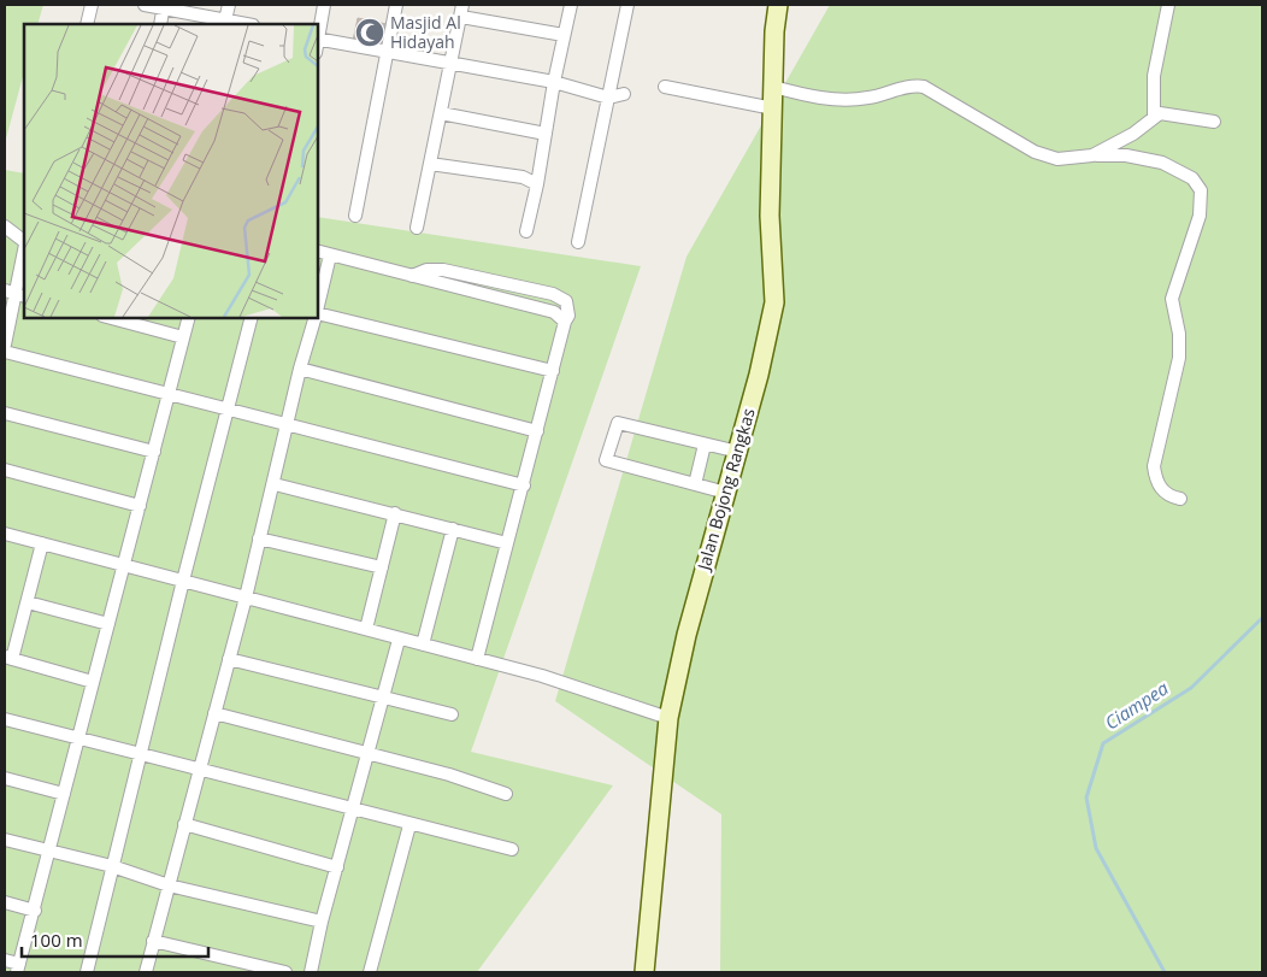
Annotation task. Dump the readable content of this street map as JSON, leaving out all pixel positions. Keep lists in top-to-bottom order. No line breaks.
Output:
{"streets":{"main road":["Jalan Bojong Rangkas"]},"water":["Ciampea"],"places":{"mosque":["Masjid Al Hidayah"]},"scale_bar":"100 m"}
